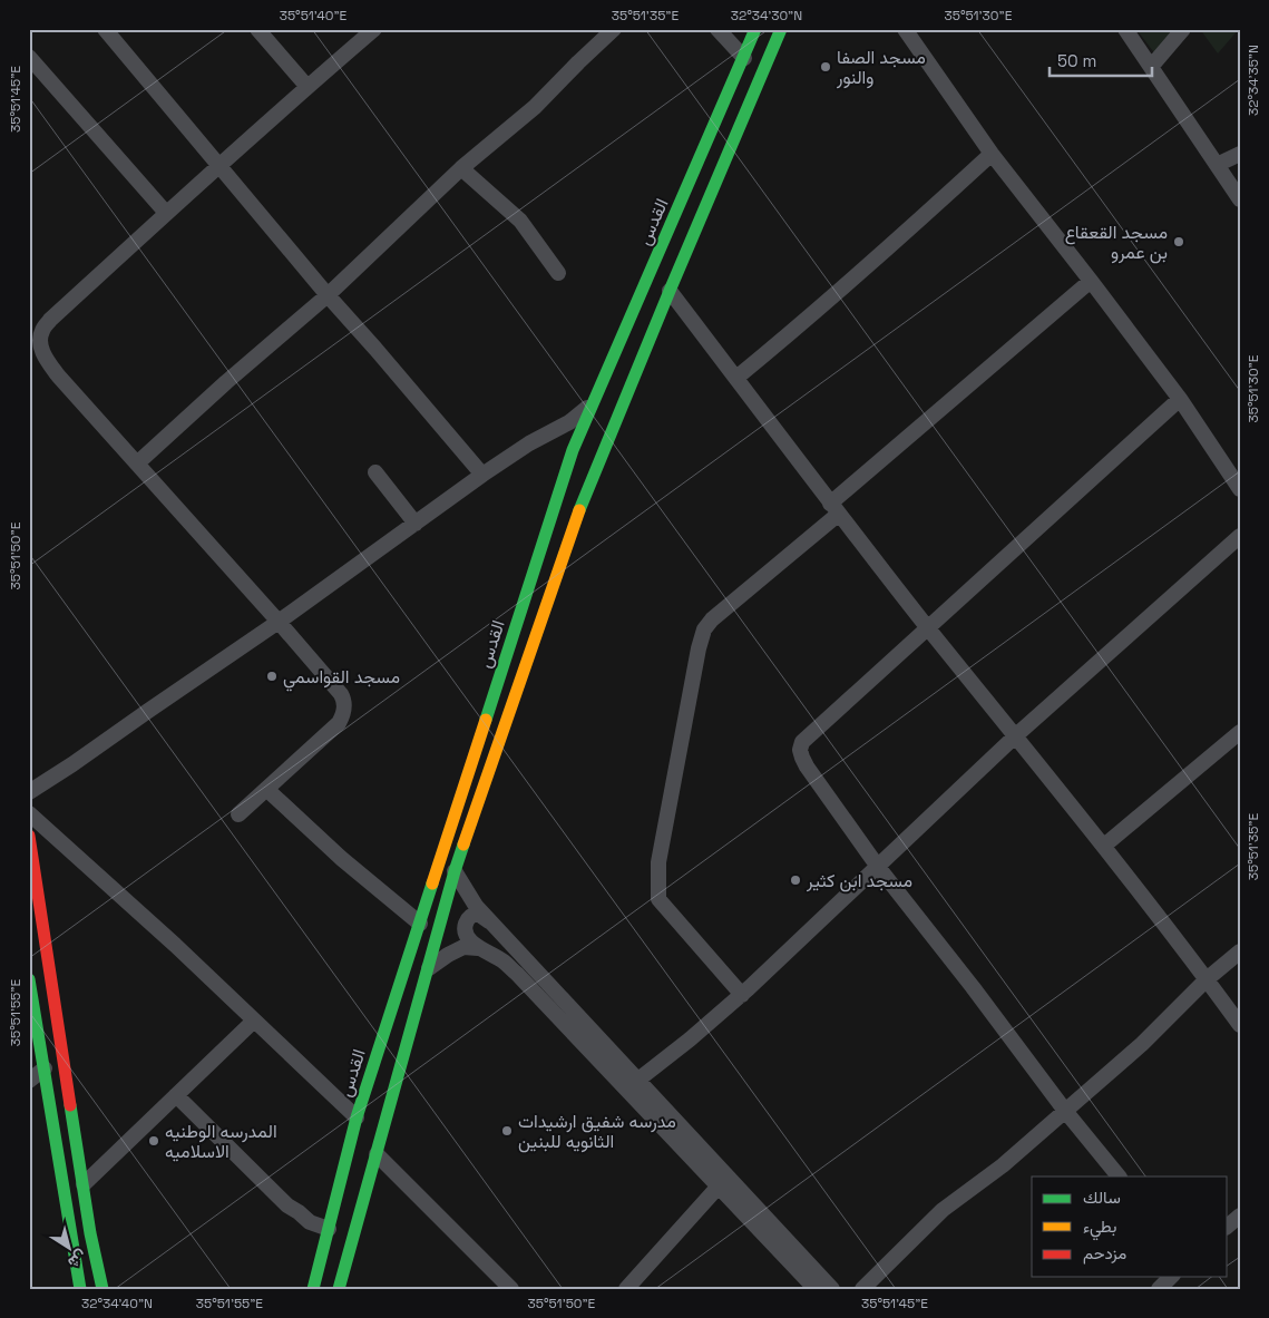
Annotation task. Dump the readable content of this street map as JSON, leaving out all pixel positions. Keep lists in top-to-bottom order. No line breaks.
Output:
{"streets":{"main road":["القدس"]},"places":["مسجد الصفا والنور","مسجد القعقاع بن عمرو","مسجد القواسمي","مسجد ابن كثير","مدرسه شفيق ارشيدات الثانويه للبنين","المدرسه الوطنيه الاسلاميه"],"legend":["سالك","بطيء","مزدحم"],"scale_bar":"50 m","north":"bottom right","coordinates":["35°51'40\"E","35°51'35\"E","32°34'30\"N","35°51'30\"E","32°34'35\"N","35°51'45\"E","35°51'50\"E","35°51'55\"E","32°34'40\"N"]}
